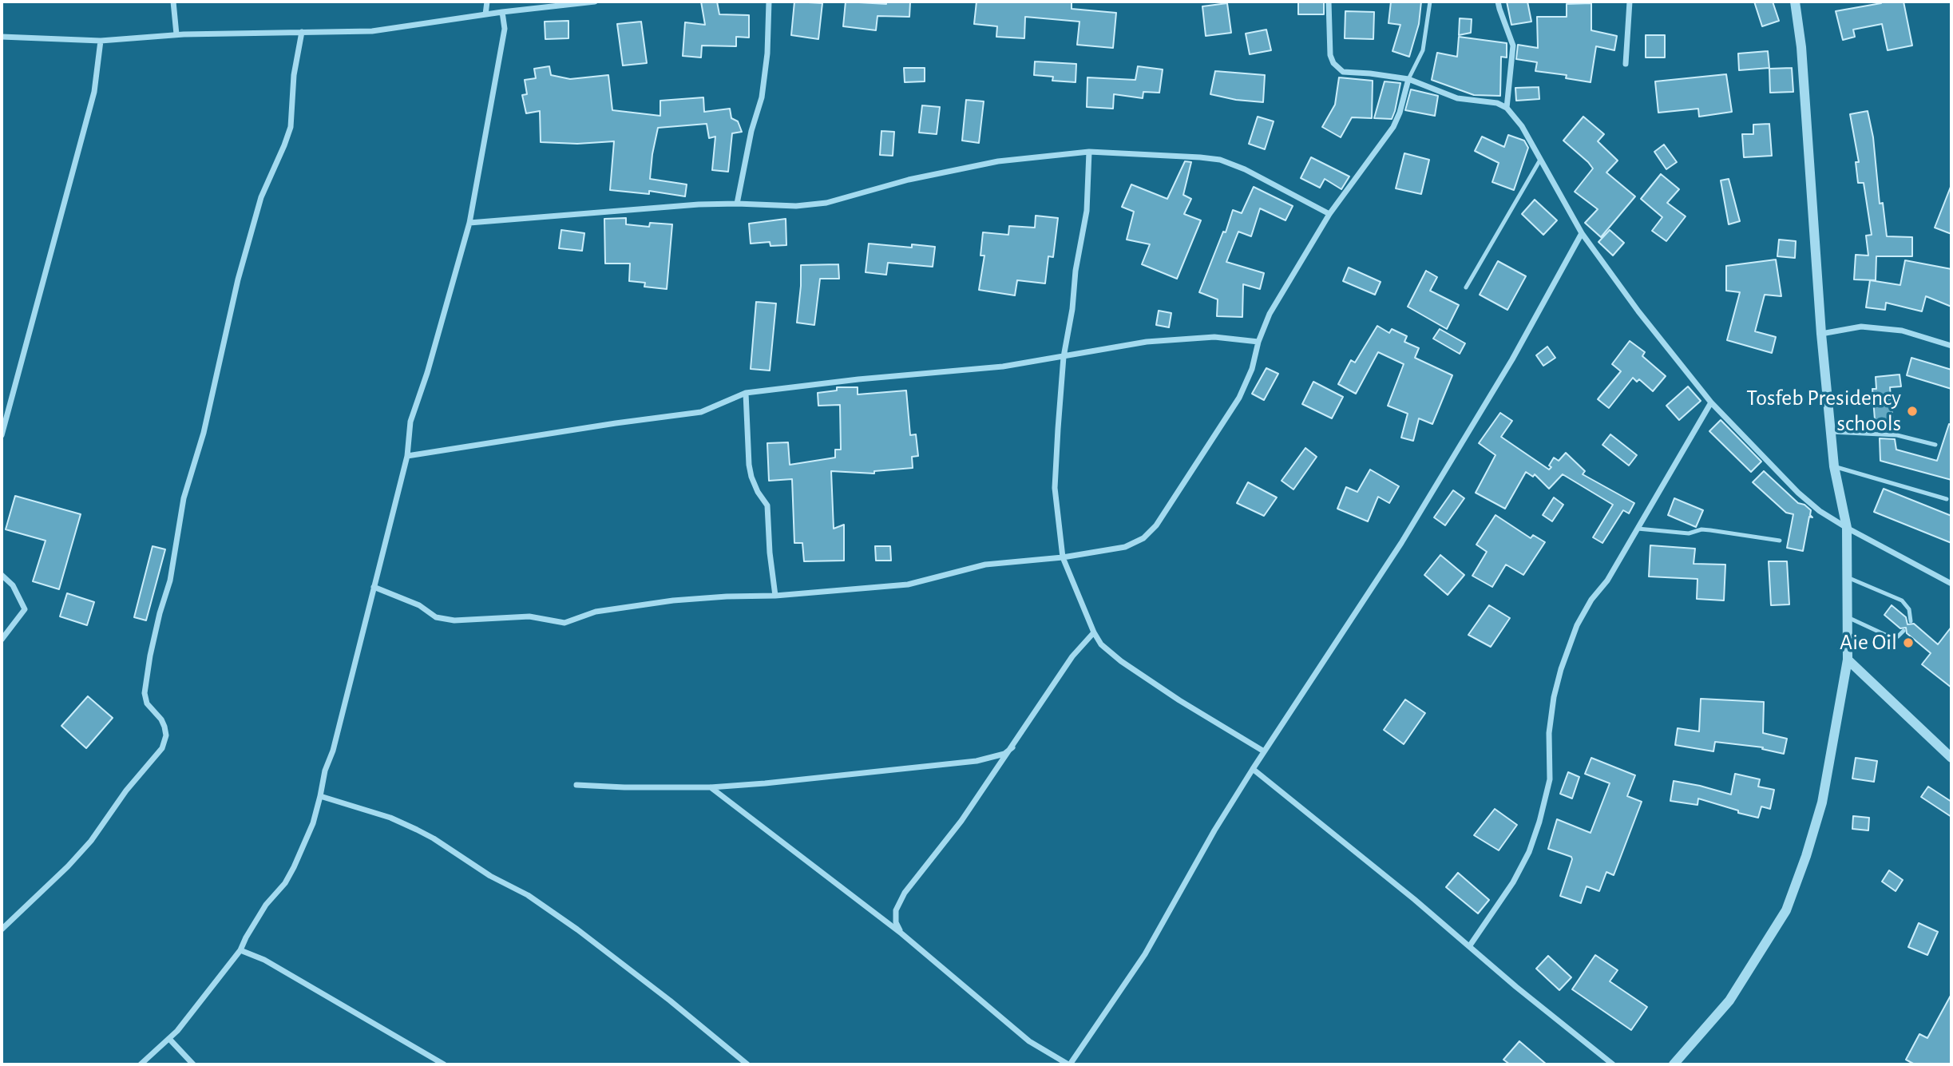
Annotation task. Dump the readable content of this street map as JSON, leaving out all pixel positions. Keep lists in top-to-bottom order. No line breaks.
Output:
{"places":["Tosfeb Presidency schools","Aie Oil"]}
